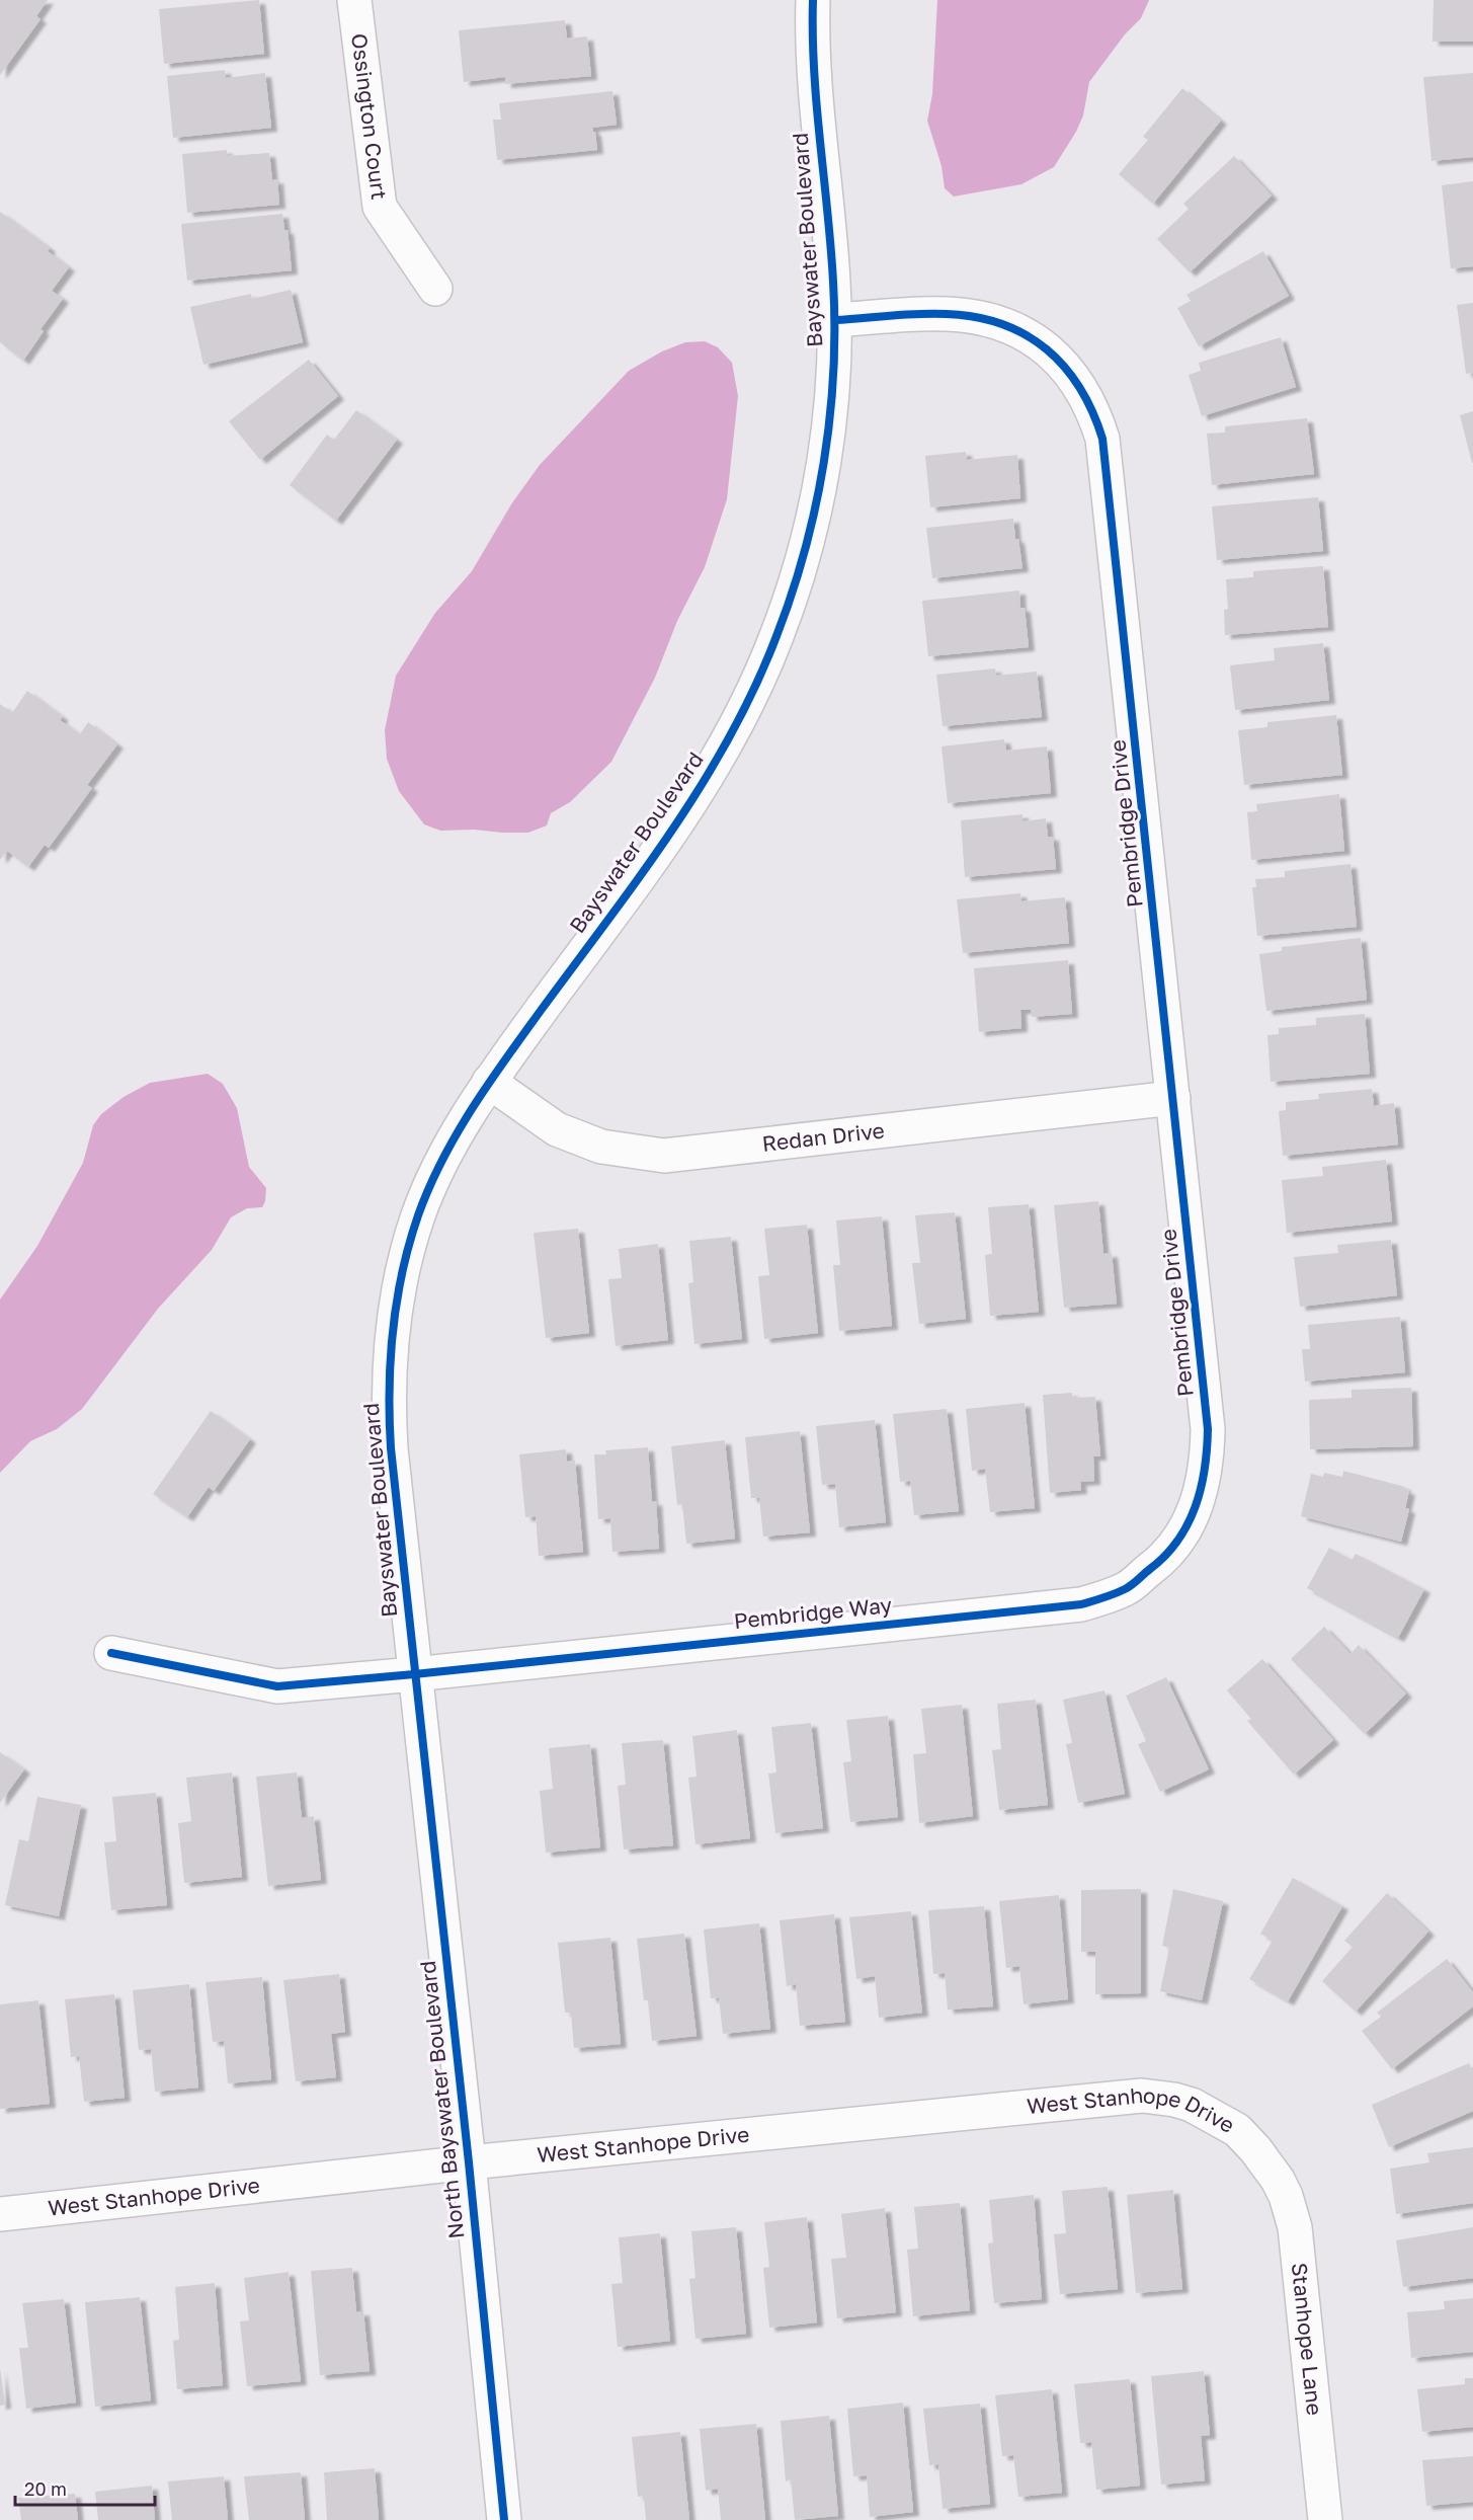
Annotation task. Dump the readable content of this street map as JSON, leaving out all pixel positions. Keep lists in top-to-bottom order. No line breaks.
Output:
{"streets":{"street":["Ossington Court","Bayswater Boulevard","Pembridge Drive","Redan Drive","Pembridge Way","North Bayswater Boulevard","West Stanhope Drive","Stanhope Lane"]},"crossings":[["Bayswater Boulevard","Pembridge Drive"],["Bayswater Boulevard","Redan Drive"],["Bayswater Boulevard","Pembridge Way"],["Bayswater Boulevard","North Bayswater Boulevard"],["Pembridge Drive","Redan Drive"],["Pembridge Drive","Pembridge Way"],["Pembridge Way","North Bayswater Boulevard"],["North Bayswater Boulevard","West Stanhope Drive"],["West Stanhope Drive","Stanhope Lane"]],"scale_bar":"20 m"}
